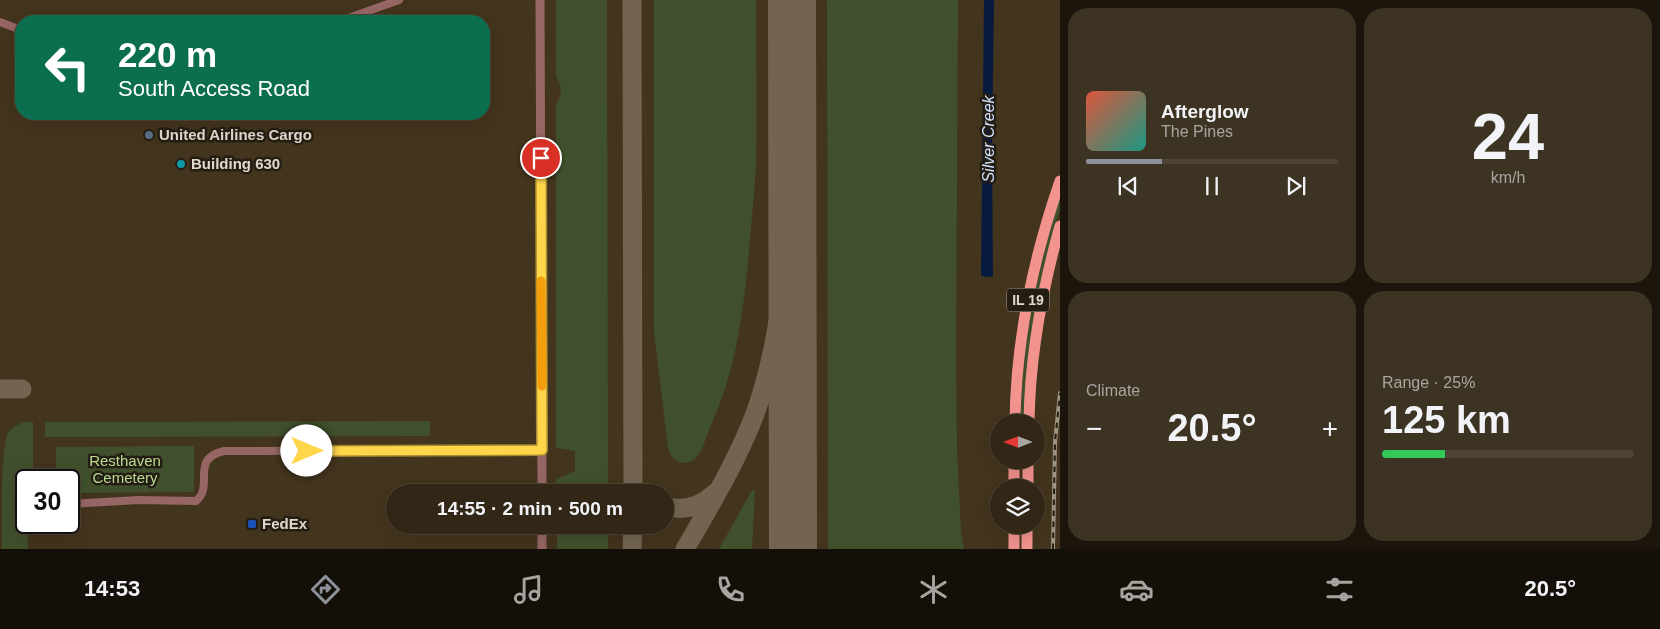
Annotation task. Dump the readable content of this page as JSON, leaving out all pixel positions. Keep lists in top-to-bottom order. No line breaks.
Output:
{"streets":{"main road":["IL 19"]},"water":["Silver Creek"],"parks":["Resthaven Cemetery"],"places":{"other":["United Airlines Cargo","Building 630"],"transit":["FedEx"]},"north":"left","page":{"tile":[["24","km/h"],"Climate",["Range · 25%","125 km"]],"turn":["220 m","South Access Road"],"song":["Afterglow","The Pines"],"heat":["−","20.5°","+"],"limit":"30","trip":"14:55 · 2 min · 500 m","tabs":["14:53","20.5°"]}}
